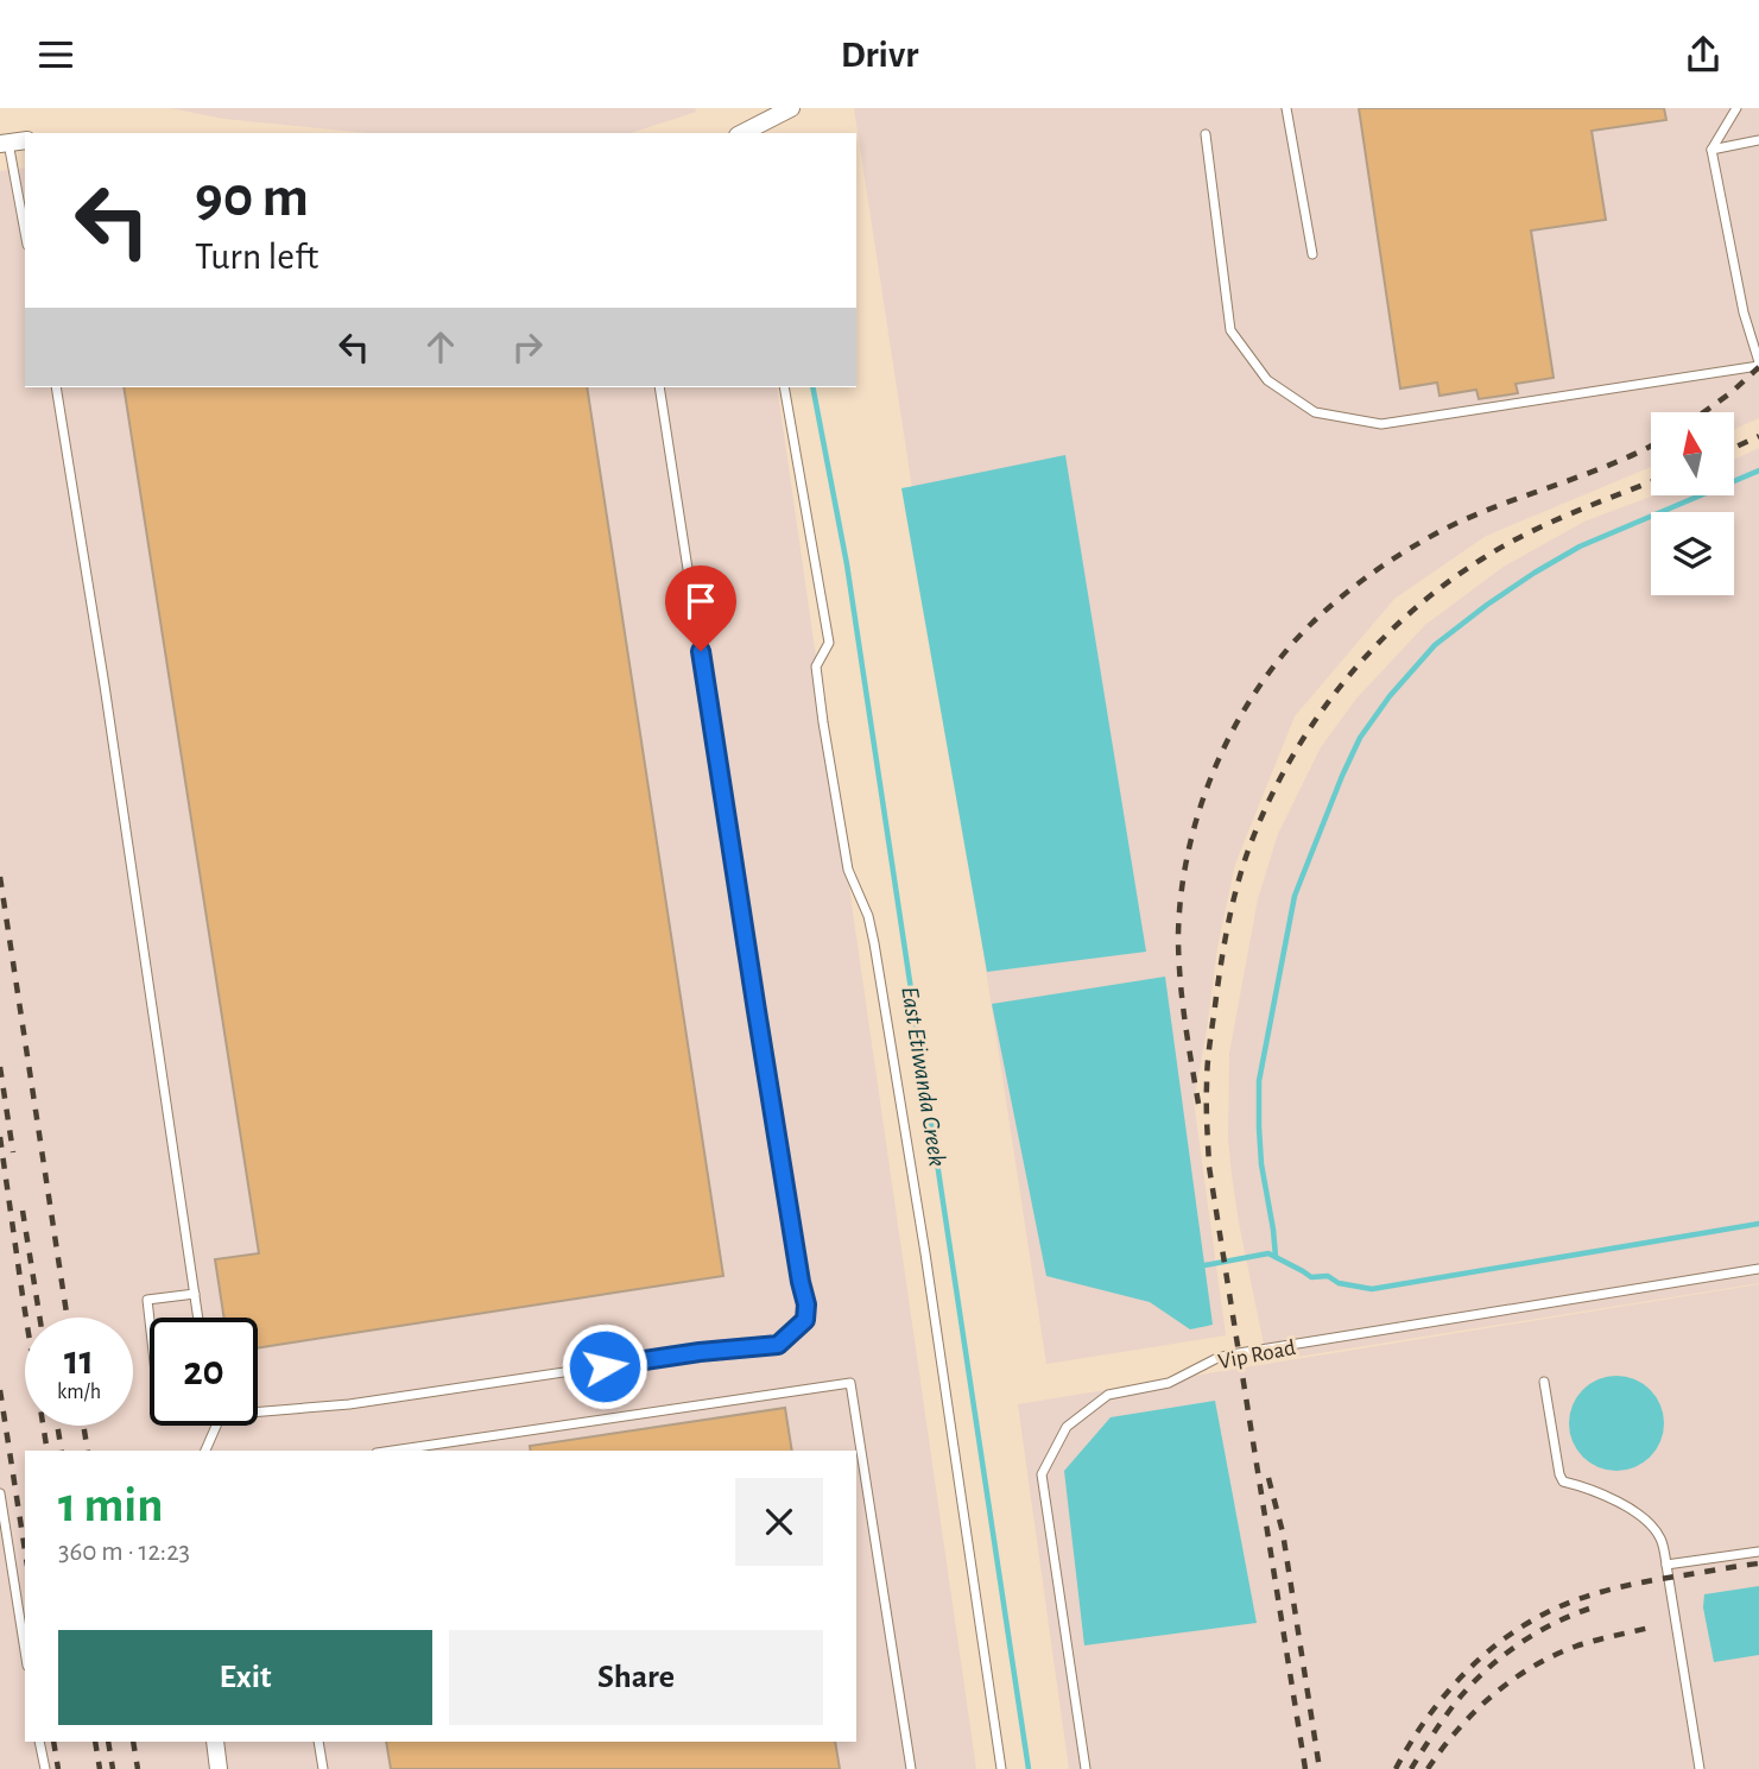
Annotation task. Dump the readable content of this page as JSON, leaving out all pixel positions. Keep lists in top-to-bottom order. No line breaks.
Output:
{"streets":{"lane":["Vip Road"]},"water":["East Etiwanda Creek"],"north":"top","page":{"header":"Drivr","turn":["90 m","Turn left"],"speed":"11 km/h","limit":"20","heading":["1 min","360 m · 12:23"],"buttons":["Exit","Share"]}}
